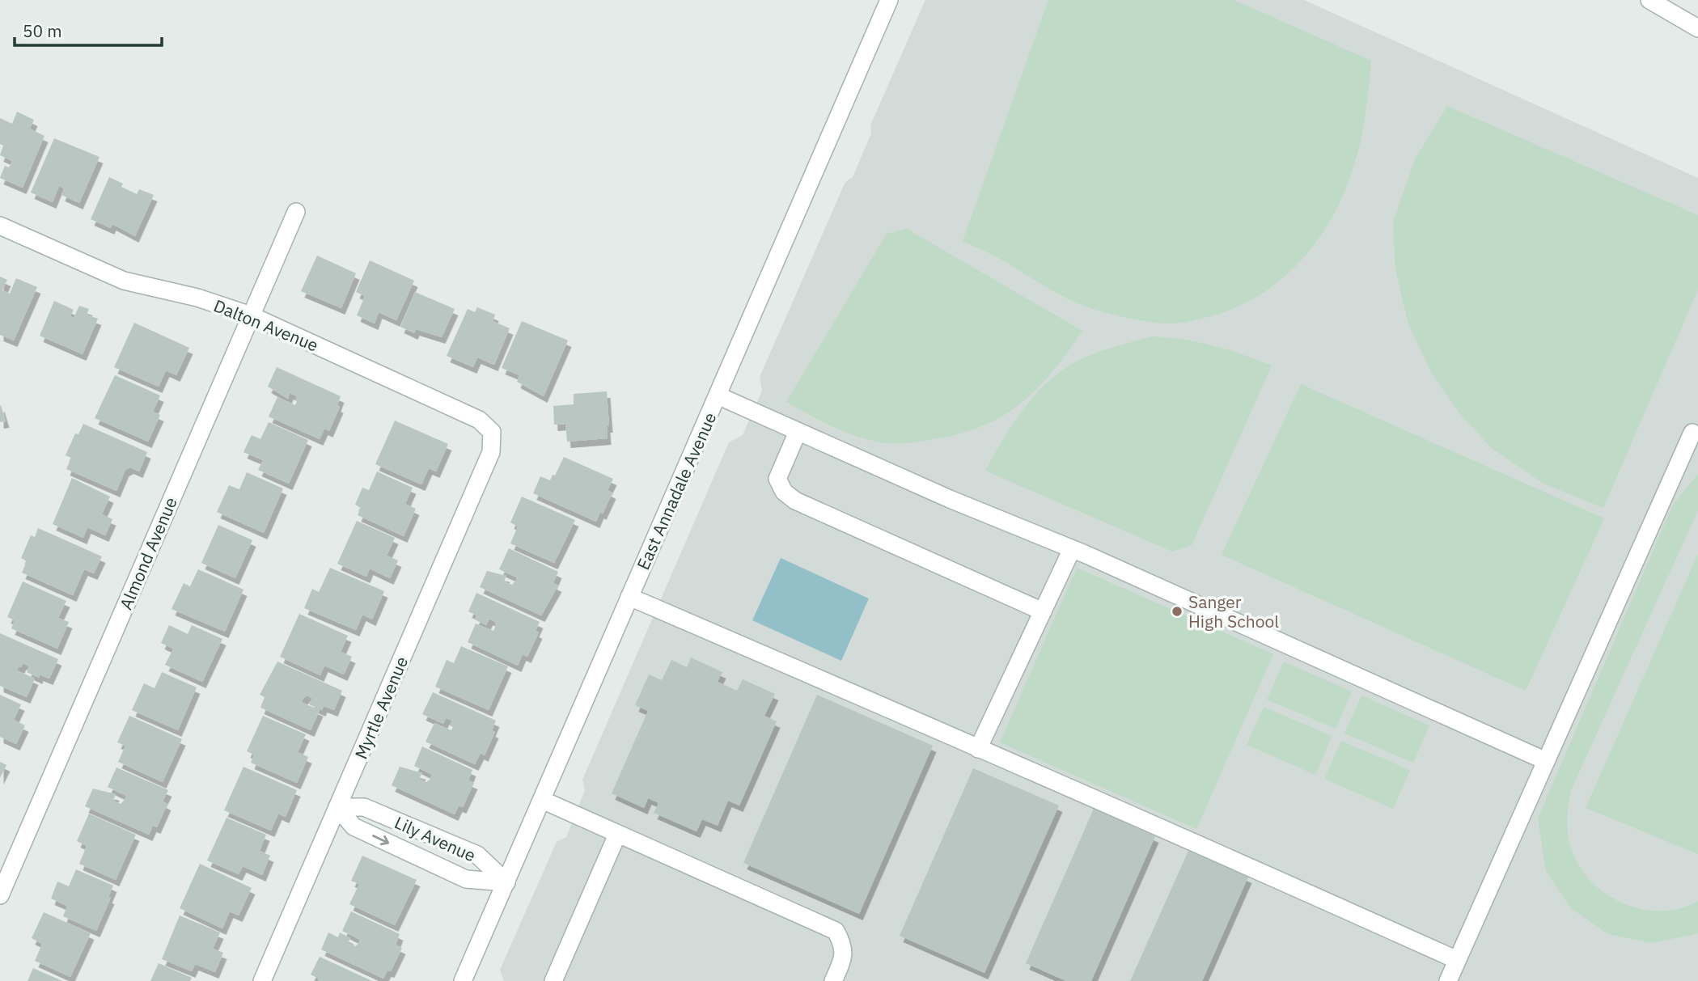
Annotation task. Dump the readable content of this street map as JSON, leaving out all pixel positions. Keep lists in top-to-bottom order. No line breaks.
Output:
{"streets":{"street":["Dalton Avenue","East Annadale Avenue","Almond Avenue","Myrtle Avenue","Lily Avenue"]},"crossings":[["Dalton Avenue","Almond Avenue"],["Dalton Avenue","Myrtle Avenue"],["East Annadale Avenue","Lily Avenue"],["Myrtle Avenue","Lily Avenue"]],"places":["Sanger High School"],"scale_bar":"50 m"}
